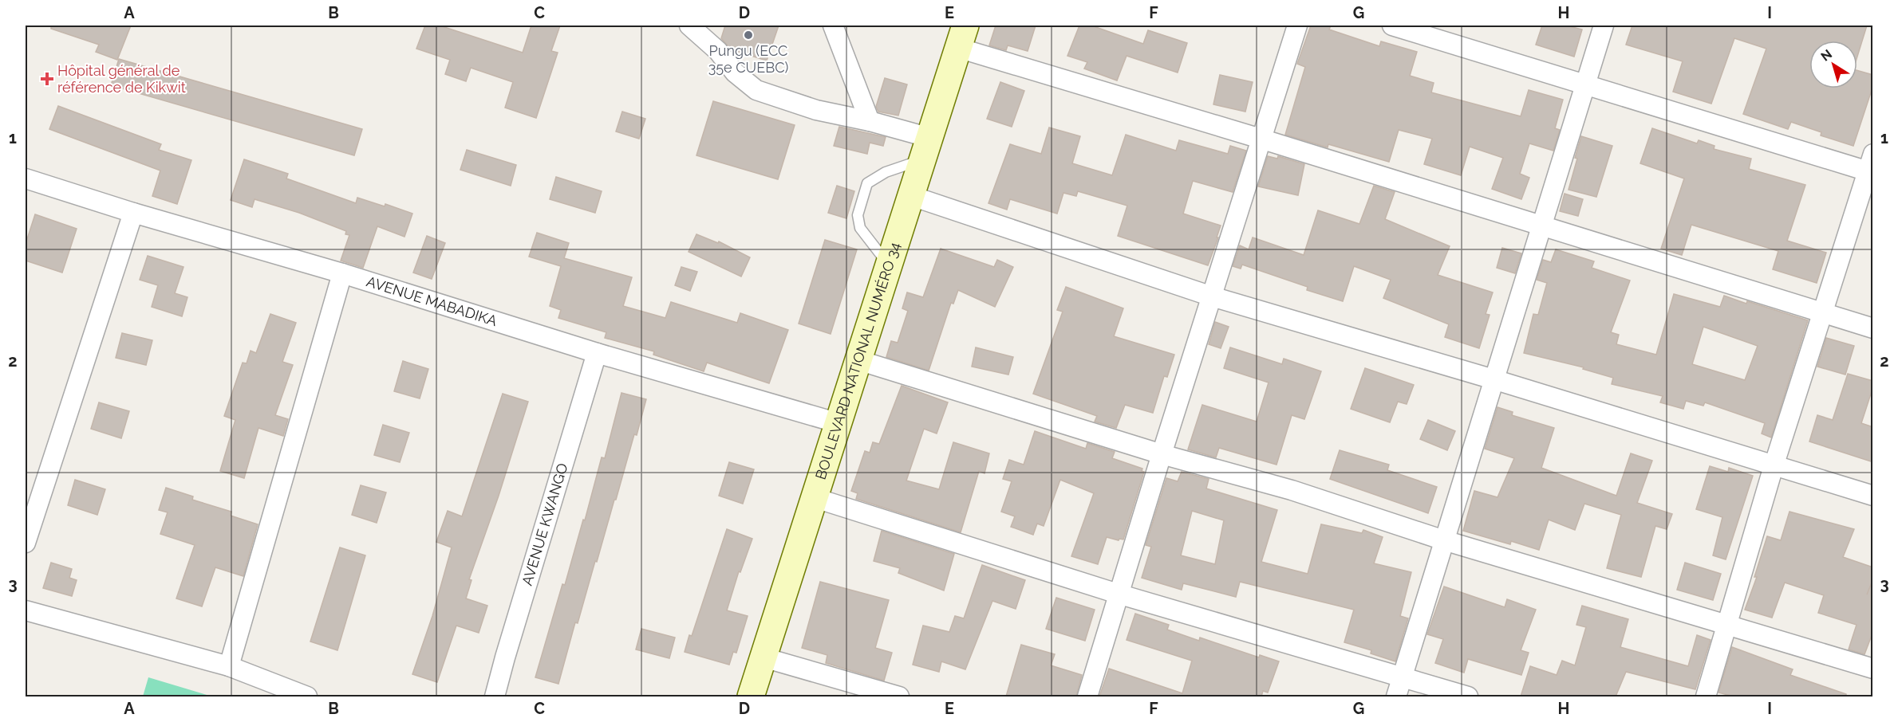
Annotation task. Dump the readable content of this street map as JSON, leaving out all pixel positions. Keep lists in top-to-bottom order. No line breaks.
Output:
{"streets":{"main road":["BOULEVARD NATIONAL NUMÉRO 34"],"street":["AVENUE MABADIKA","AVENUE KWANGO"]},"crossings":[["AVENUE MABADIKA","BOULEVARD NATIONAL NUMÉRO 34"],["AVENUE MABADIKA","AVENUE KWANGO"]],"places":{"other":["Pungu (ECC 35e CUEBC)"],"health":["Hôpital général de référence de Kikwit"]},"north":"top left","grid":{"columns":["A","B","C","D","E","F","G","H","I"],"rows":["1","2","3"]}}
